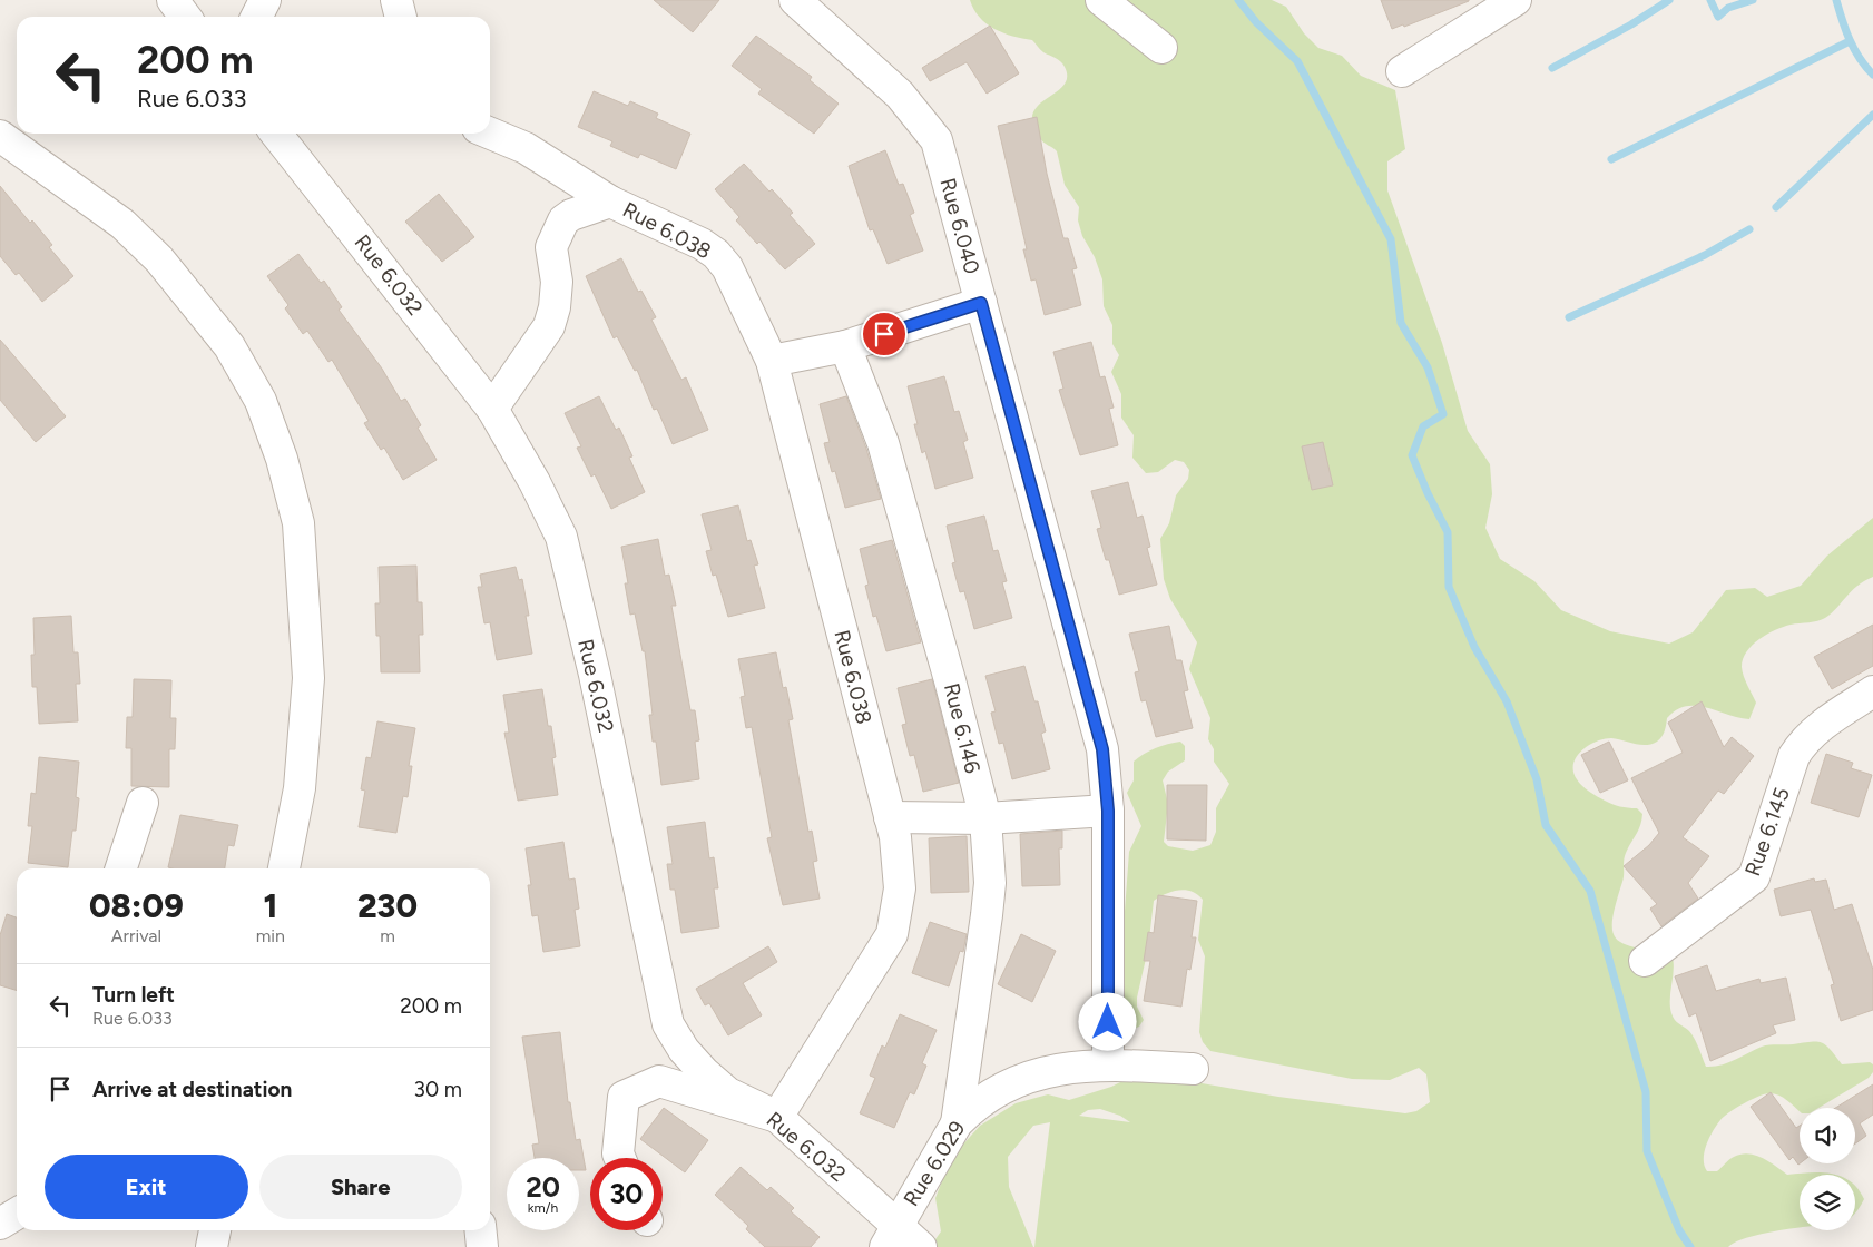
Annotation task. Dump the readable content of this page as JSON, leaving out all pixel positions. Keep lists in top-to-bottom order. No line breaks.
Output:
{"streets":{"street":["Rue 6.040","Rue 6.038","Rue 6.032","Rue 6.146","Rue 6.145","Rue 6.029"]},"crossings":[["Rue 6.040","Rue 6.029"],["Rue 6.038","Rue 6.032"],["Rue 6.032","Rue 6.029"],["Rue 6.146","Rue 6.029"]],"page":{"turn":["200 m","Rue 6.033"],"eta":["08:09","Arrival","1","min","230","m"],"list":[{"name":"Turn left","note":"Rue 6.033","value":"200 m"},{"name":"Arrive at destination","value":"30 m"}],"buttons":["Exit","Share"],"speed":"20 km/h","limit":"30"}}
